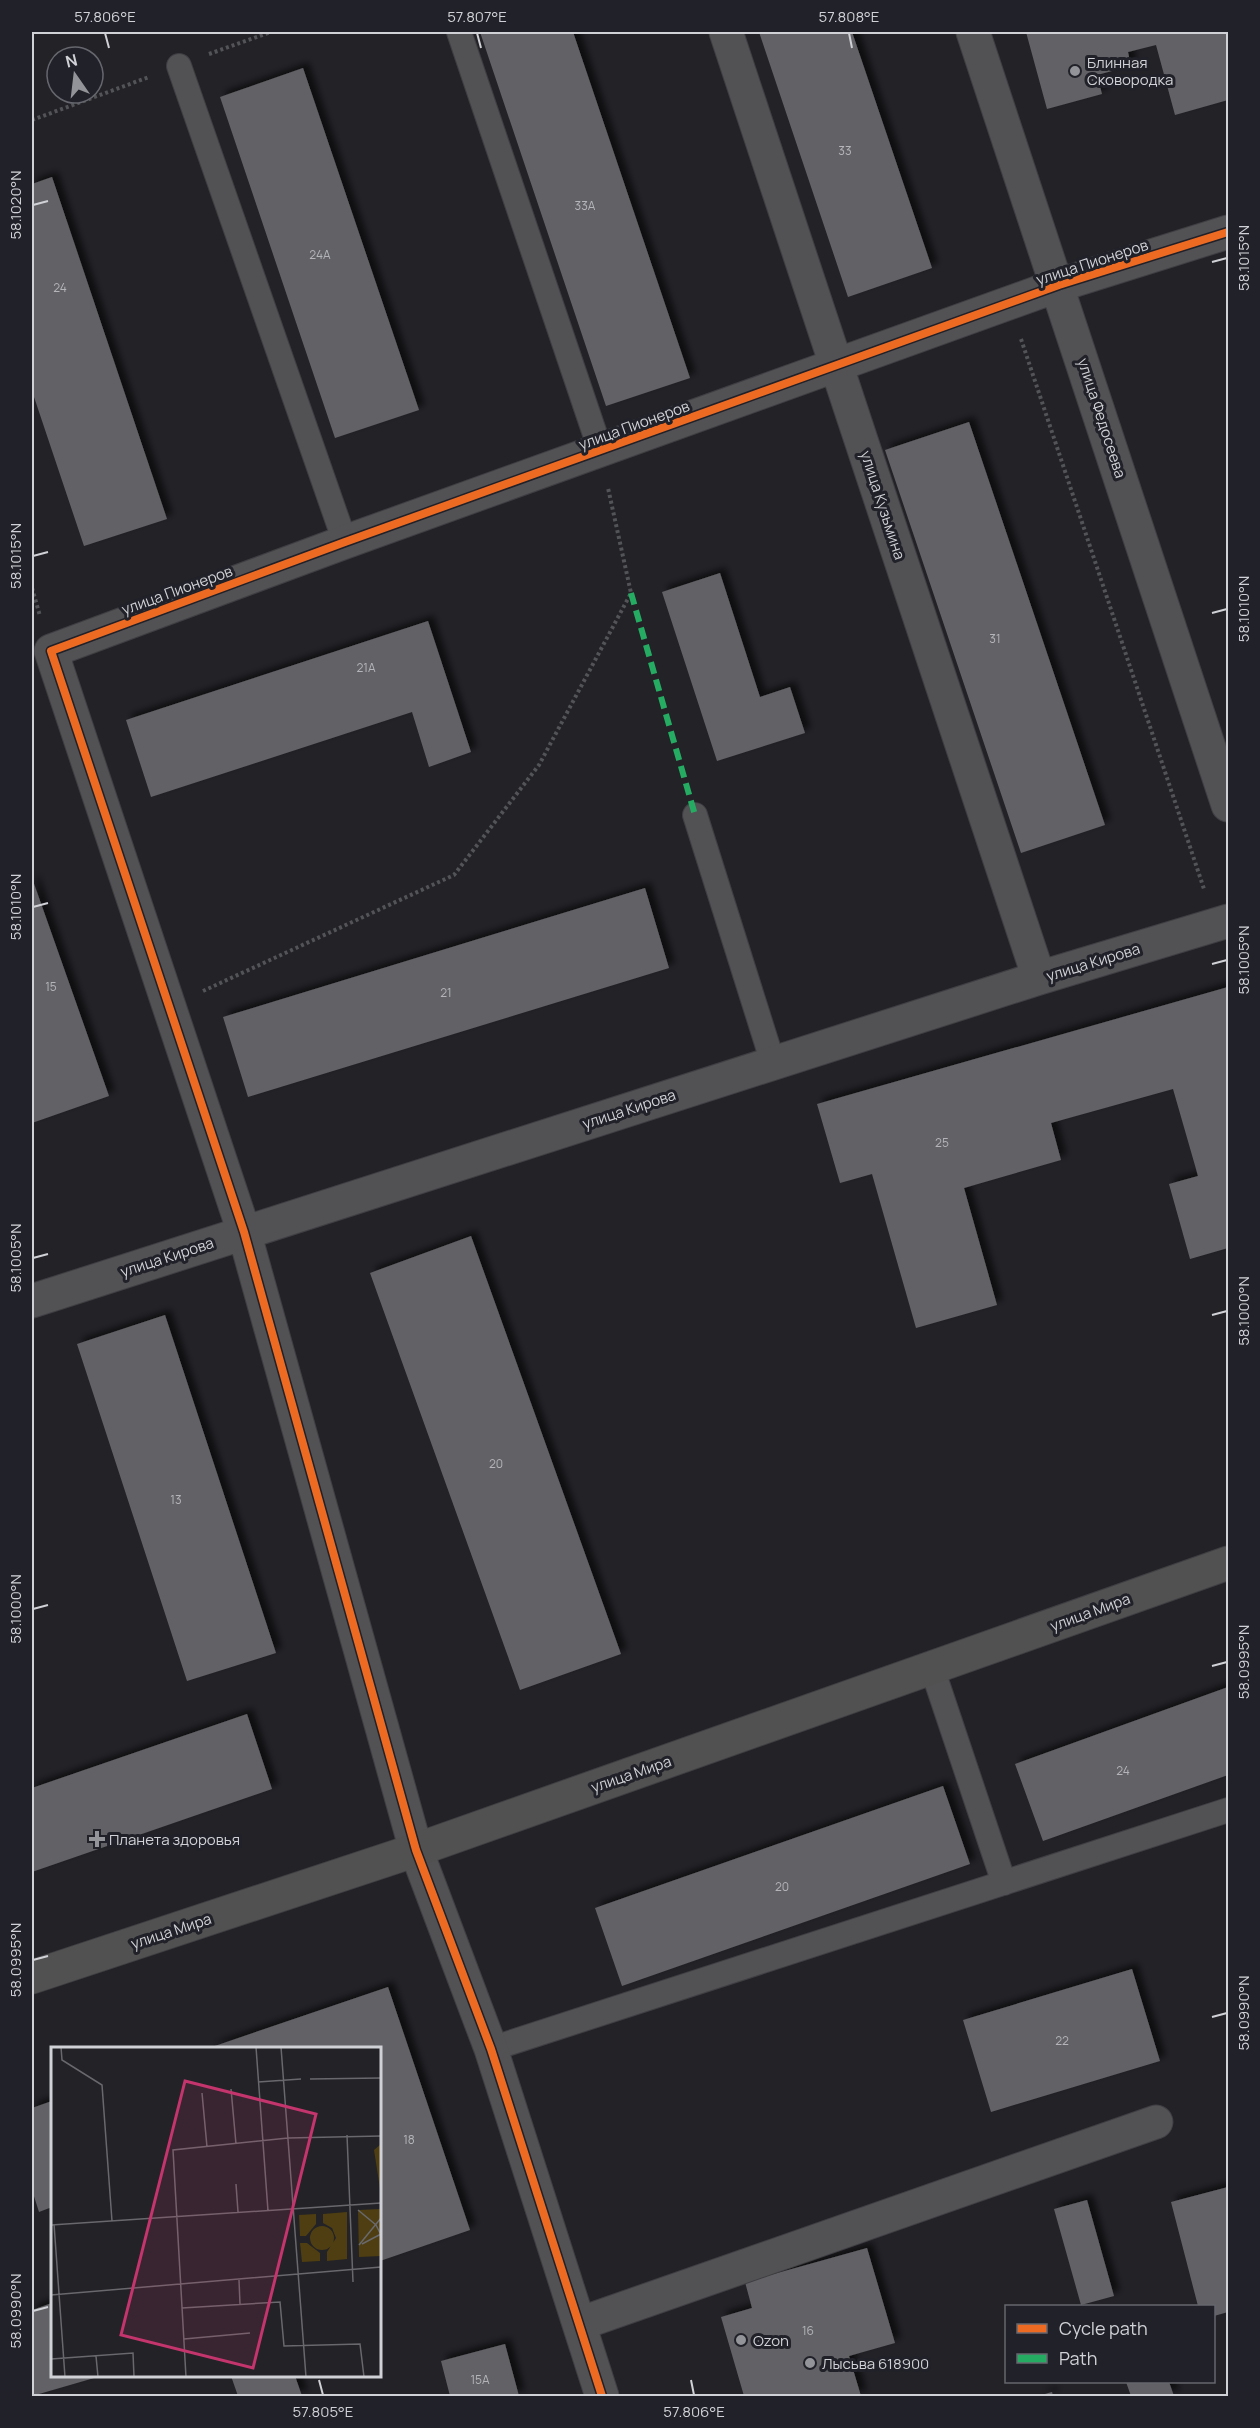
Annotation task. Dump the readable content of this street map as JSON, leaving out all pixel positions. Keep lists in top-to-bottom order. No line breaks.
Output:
{"streets":{"street":["улица Пионеров","улица Федосеева","улица Кузьмина","улица Кирова","улица Мира"]},"crossings":[["улица Пионеров","улица Федосеева"],["улица Пионеров","улица Кузьмина"],["улица Кузьмина","улица Кирова"]],"places":{"other":["Блинная Сковородка","Ozon","Лысьва 618900"],"health":["Планета здоровья"]},"house_numbers":["33","33А","24А","24","31","21А","15","21","25","20","13","24","20","22","18","16","15А"],"legend":["Cycle path","Path"],"north":"top","coordinates":["57.806°E","57.807°E","57.808°E","58.1020°N","58.1015°N","58.1010°N","58.1005°N","58.1000°N","58.0995°N","58.0990°N","57.805°E"]}
